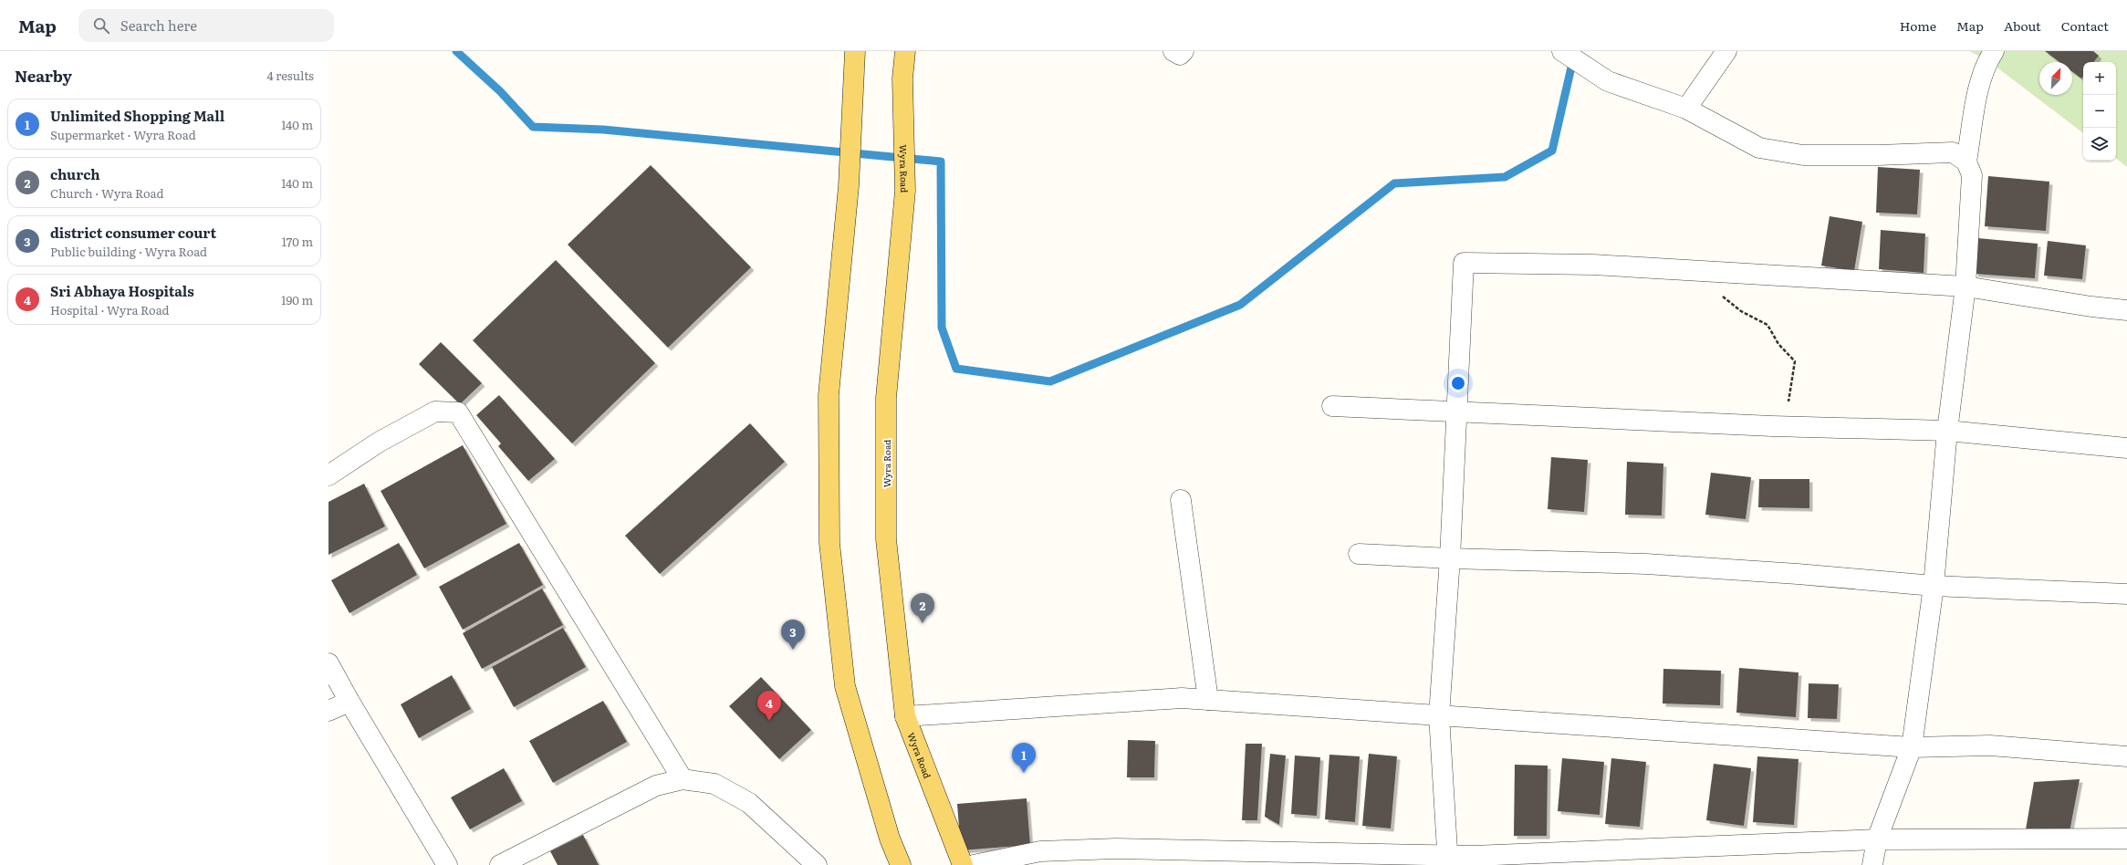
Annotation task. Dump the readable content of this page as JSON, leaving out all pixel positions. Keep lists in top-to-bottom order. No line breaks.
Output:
{"streets":{"main road":["Wyra Road"]},"north":"top right","page":{"header":"Map","search":"Search here","nav":["Home","Map","About","Contact"],"heading":["Nearby","4 results"],"map_buttons":["+","−"],"list":[{"mark":"1","name":"Unlimited Shopping Mall","note":"Supermarket · Wyra Road","value":"140 m"},{"mark":"2","name":"church","note":"Church · Wyra Road","value":"140 m"},{"mark":"3","name":"district consumer court","note":"Public building · Wyra Road","value":"170 m"},{"mark":"4","name":"Sri Abhaya Hospitals","note":"Hospital · Wyra Road","value":"190 m"}],"pins":["2","3","4","1"]}}
